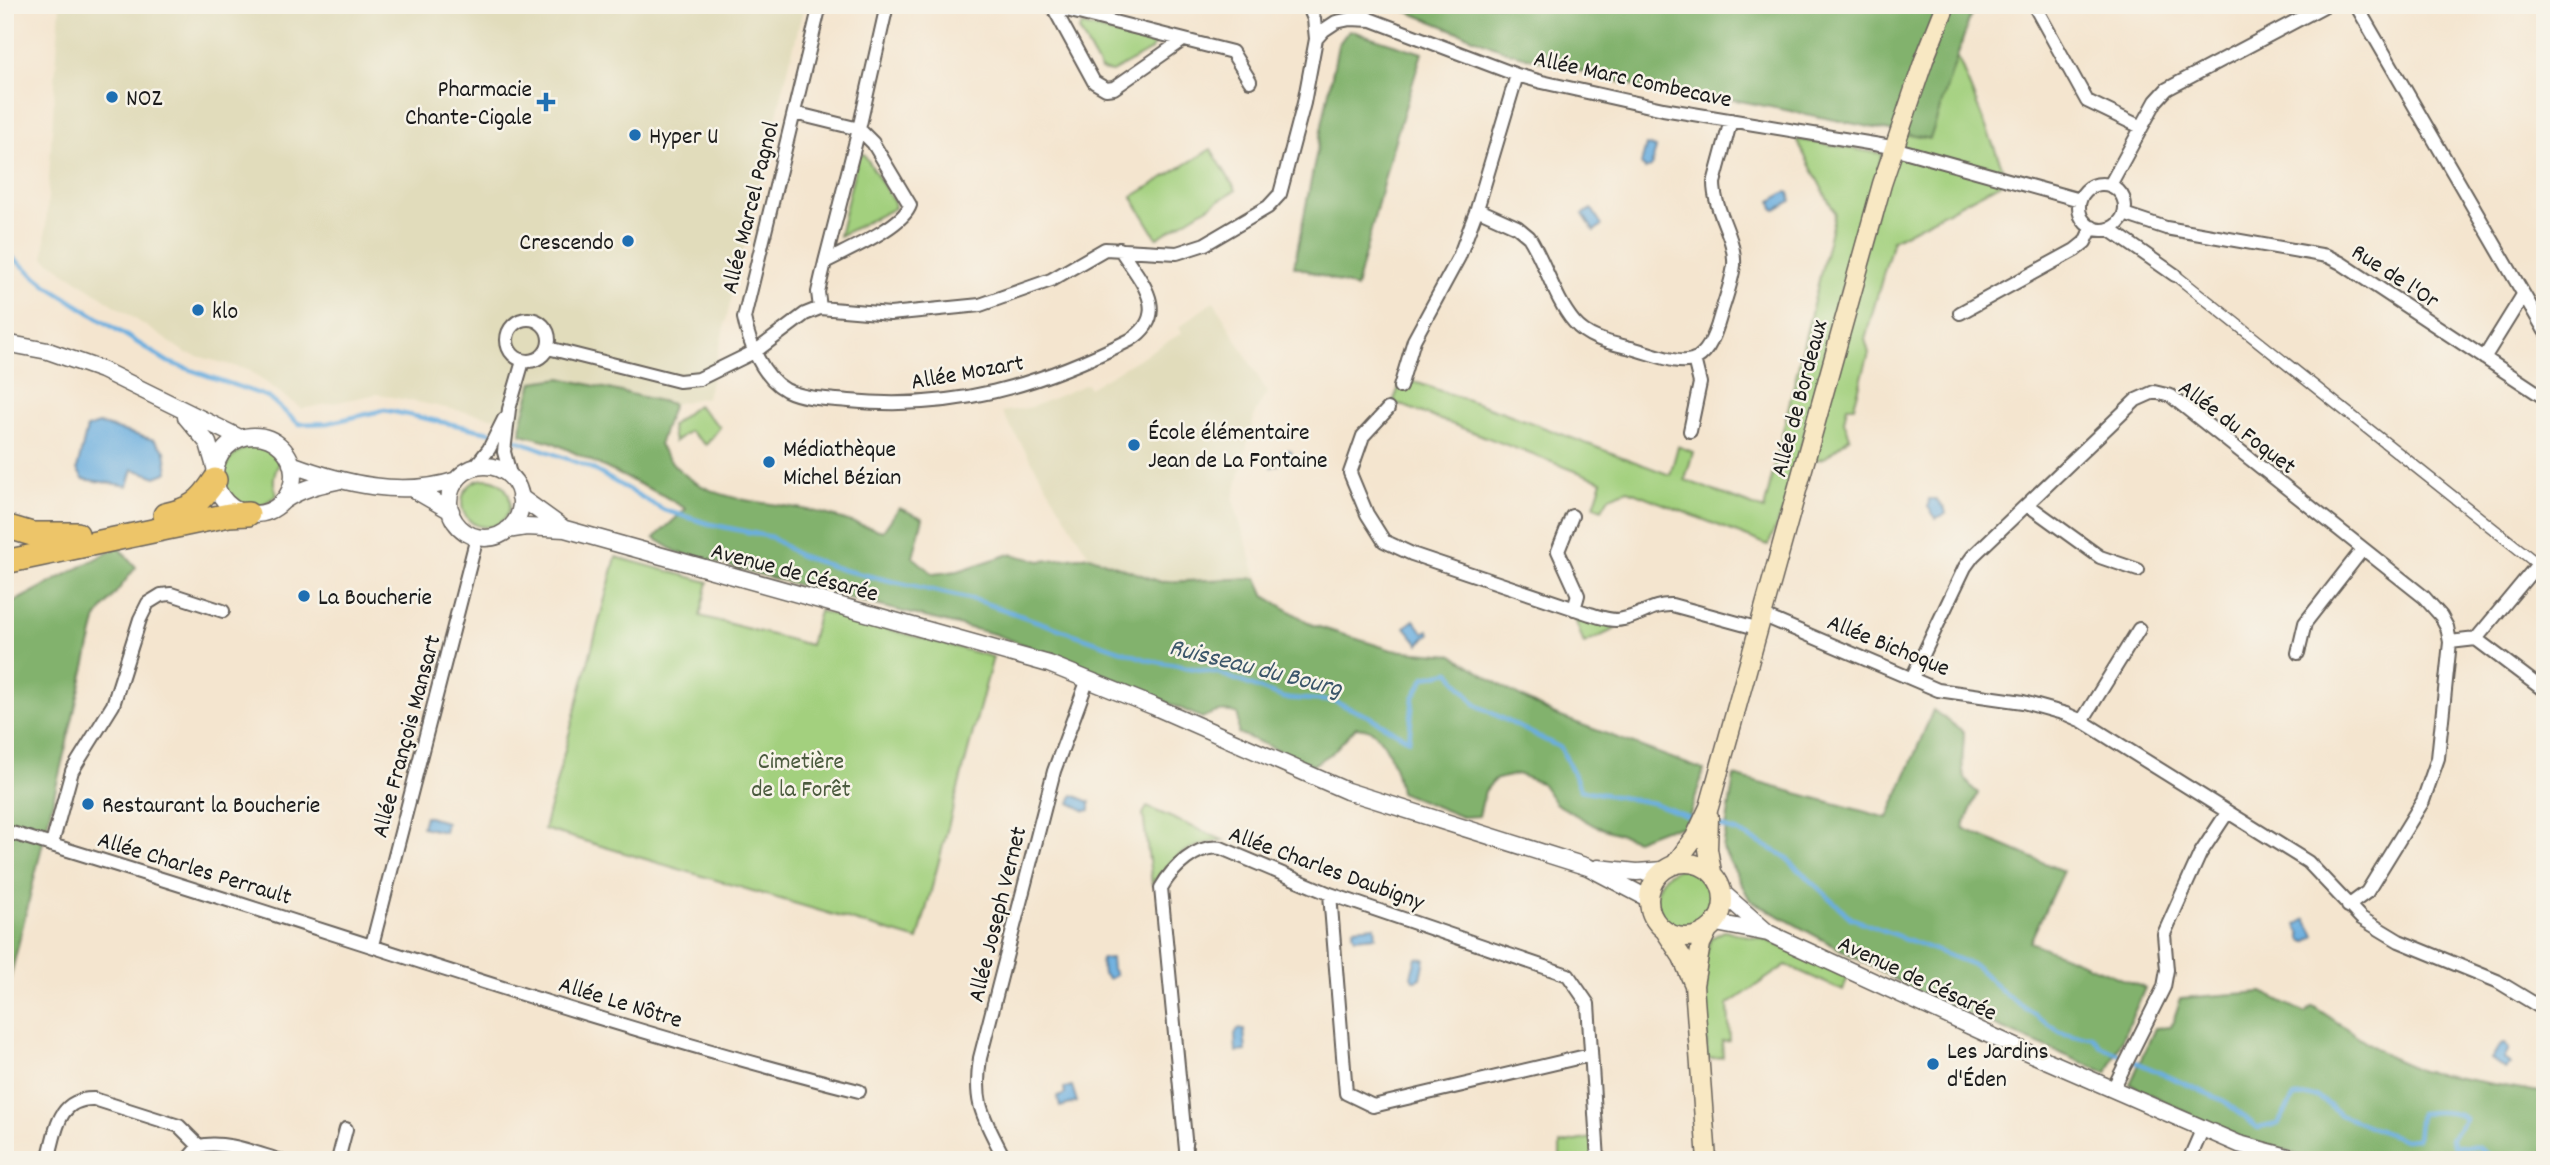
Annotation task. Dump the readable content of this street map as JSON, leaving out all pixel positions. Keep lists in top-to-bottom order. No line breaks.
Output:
{"streets":{"main road":["Allée de Bordeaux"],"street":["Allée Marc Combecave","Allée Marcel Pagnol","Rue de l'Or","Allée Mozart","Allée du Foquet","Avenue de Césarée","Allée Bichoque","Allée François Mansart","Allée Charles Perrault","Allée Charles Daubigny","Allée Joseph Vernet","Allée Le Nôtre"]},"crossings":[["Allée Marc Combecave","Allée de Bordeaux"],["Allée Marcel Pagnol","Allée Mozart"],["Allée de Bordeaux","Avenue de Césarée"],["Allée de Bordeaux","Allée Bichoque"],["Allée du Foquet","Allée Bichoque"],["Avenue de Césarée","Allée François Mansart"],["Avenue de Césarée","Allée Joseph Vernet"],["Allée François Mansart","Allée Charles Perrault"],["Allée François Mansart","Allée Le Nôtre"],["Allée Charles Perrault","Allée Le Nôtre"]],"water":["Ruisseau du Bourg"],"parks":["Cimetière de la Forêt"],"places":{"other":["NOZ","Hyper U","Crescendo","klo","École élémentaire Jean de La Fontaine","Médiathèque Michel Bézian","La Boucherie","Restaurant la Boucherie","Les Jardins d'Éden"],"health":["Pharmacie Chante-Cigale"]}}
